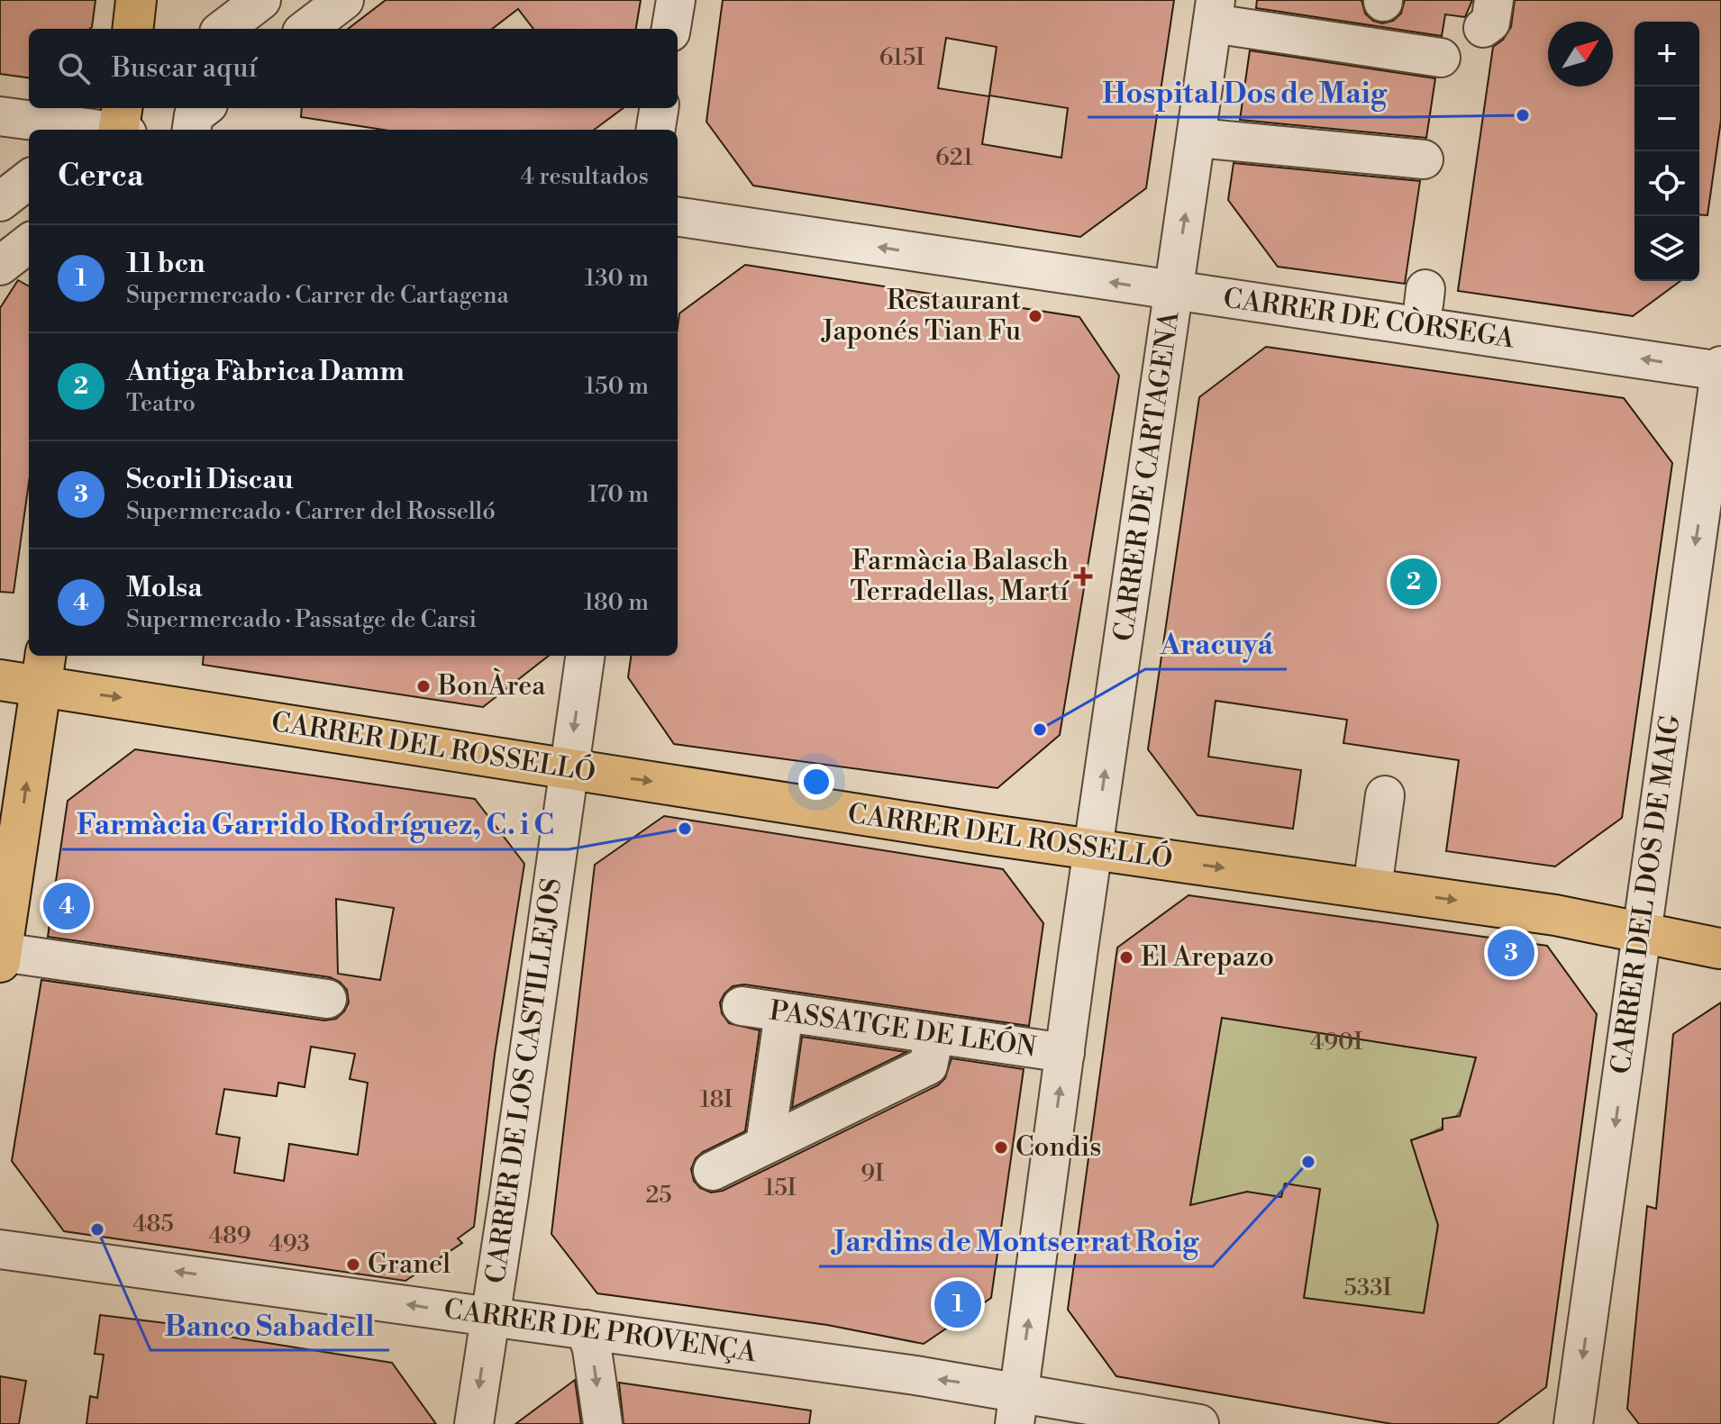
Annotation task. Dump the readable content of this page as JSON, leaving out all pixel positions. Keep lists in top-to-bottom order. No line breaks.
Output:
{"streets":{"main road":["CARRER DEL ROSSELLÓ"],"street":["CARRER DE CÒRSEGA","CARRER DE CARTAGENA","CARRER DEL DOS DE MAIG","PASSATGE DE LEÓN","CARRER DE LOS CASTILLEJOS","CARRER DE PROVENÇA"]},"crossings":[["CARRER DE CÒRSEGA","CARRER DE CARTAGENA"],["CARRER DE CÒRSEGA","CARRER DEL DOS DE MAIG"],["CARRER DE CARTAGENA","CARRER DEL ROSSELLÓ"],["CARRER DE CARTAGENA","PASSATGE DE LEÓN"],["CARRER DE CARTAGENA","CARRER DE PROVENÇA"],["CARRER DEL ROSSELLÓ","CARRER DEL DOS DE MAIG"],["CARRER DEL ROSSELLÓ","CARRER DE LOS CASTILLEJOS"],["CARRER DE LOS CASTILLEJOS","CARRER DE PROVENÇA"]],"one_way":["CARRER DE CARTAGENA","CARRER DEL ROSSELLÓ","CARRER DEL DOS DE MAIG"],"places":{"other":["Hospital Dos de Maig","Restaurant Japonés Tian Fu","BonÀrea","Aracuyá","Farmàcia Garrido Rodríguez, C. i C","El Arepazo","Condis","Jardins de Montserrat Roig","Banco Sabadell","Granel"],"health":["Farmàcia Balasch Terradellas, Martí"]},"house_numbers":["615I","621","490I","18I","9I","15I","25","485","489","493","533I"],"north":"top right","page":{"map_buttons":["+","−"],"search":"Buscar aquí","heading":["Cerca","4 resultados"],"list":[{"mark":"1","name":"11 bcn","note":"Supermercado · Carrer de Cartagena","value":"130 m"},{"mark":"2","name":"Antiga Fàbrica Damm","note":"Teatro","value":"150 m"},{"mark":"3","name":"Scorli Discau","note":"Supermercado · Carrer del Rosselló","value":"170 m"},{"mark":"4","name":"Molsa","note":"Supermercado · Passatge de Carsi","value":"180 m"}],"pins":["2","4","3","1"]}}
